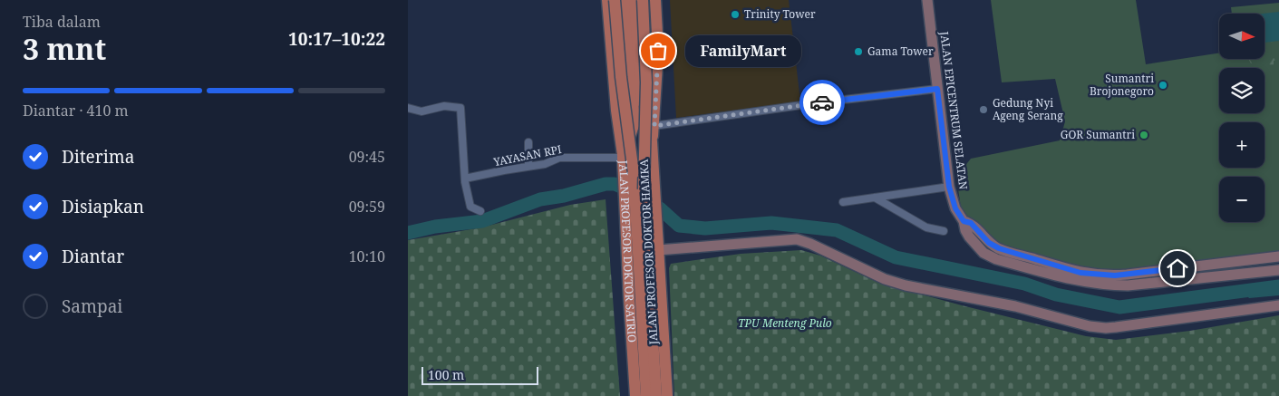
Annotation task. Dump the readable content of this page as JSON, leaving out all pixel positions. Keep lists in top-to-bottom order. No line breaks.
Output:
{"streets":{"main road":["JALAN PROFESOR DOKTOR SATRIO","JALAN PROFESOR DOKTOR HAMKA"],"street":["JALAN EPICENTRUM SELATAN","YAYASAN RPI"]},"crossings":[["YAYASAN RPI","JALAN PROFESOR DOKTOR SATRIO"]],"parks":["TPU Menteng Pulo"],"places":["Trinity Tower","FamilyMart","Gama Tower","Sumantri Brojonegoro","Gedung Nyi Ageng Serang","GOR Sumantri"],"scale_bar":"100 m","north":"right","page":{"heading":["3 mnt","Tiba dalam","10:17–10:22"],"map_buttons":["+","−"],"bubble":"FamilyMart","bar":"Diantar · 410 m","list":[["Diterima","09:45"],["Disiapkan","09:59"],["Diantar","10:10"],"Sampai"],"scale":"100 m"}}
